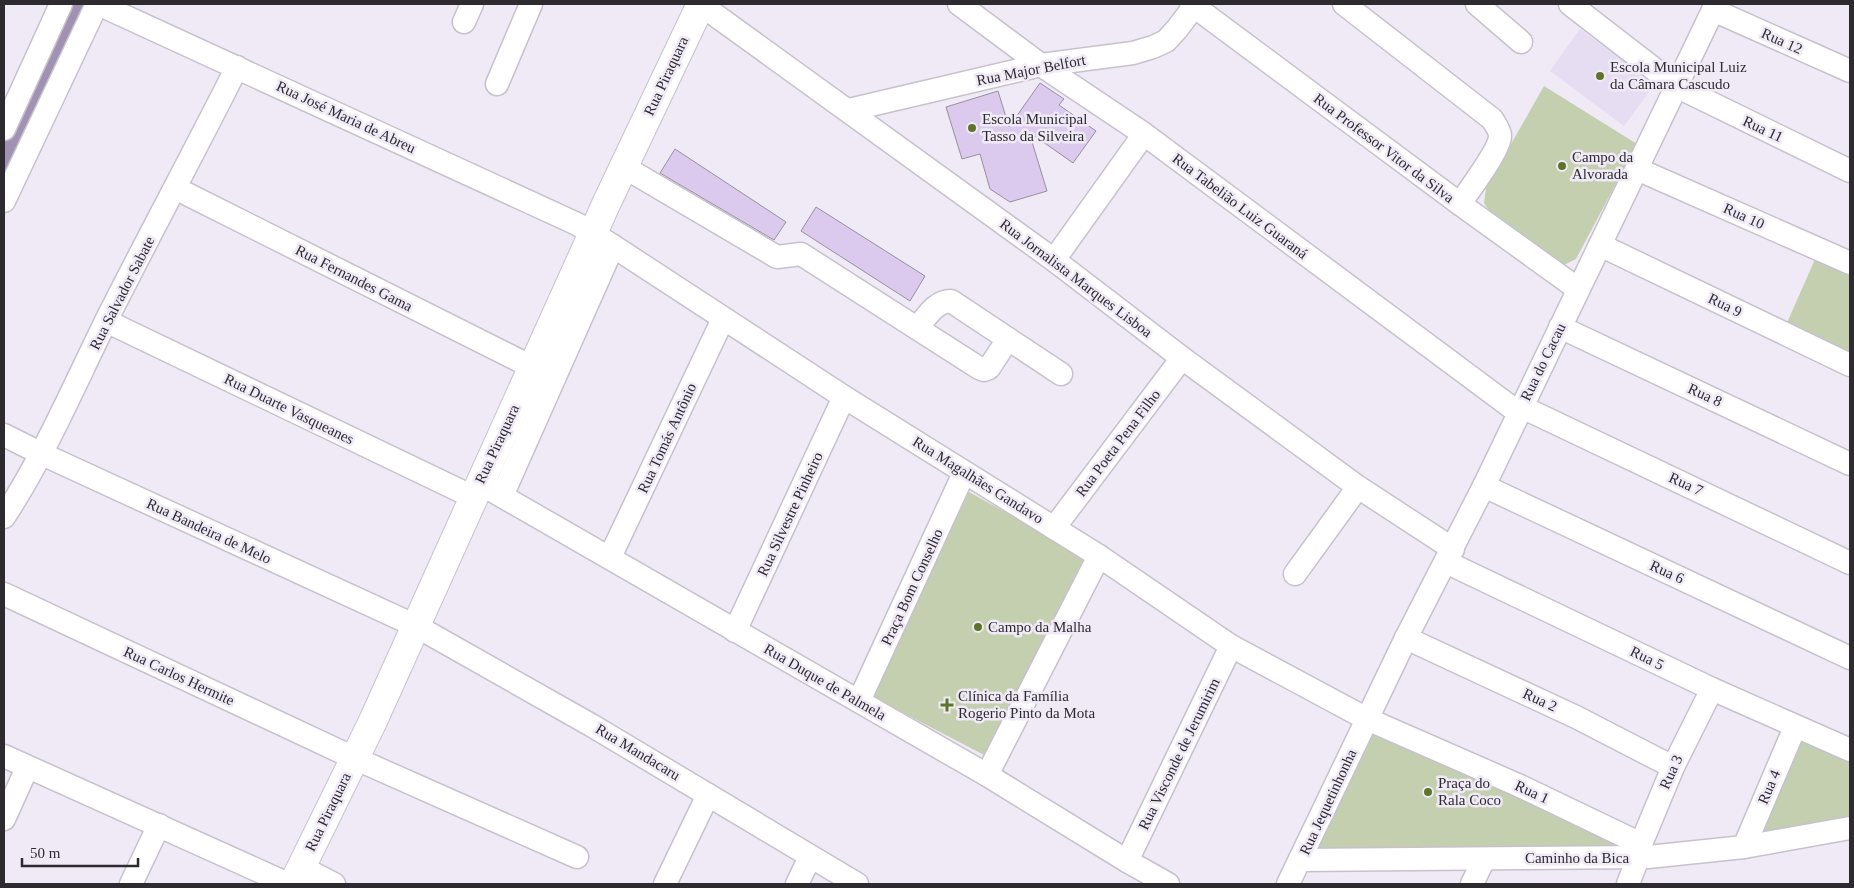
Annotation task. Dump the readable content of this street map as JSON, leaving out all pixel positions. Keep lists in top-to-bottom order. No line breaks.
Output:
{"streets":{"main road":["Rua Piraquara"],"street":["Rua 12","Rua Major Belfort","Rua José Maria de Abreu","Rua 11","Rua Professor Vitor da Silva","Rua Tabelião Luiz Guaraná","Rua 10","Rua Fernandes Gama","Rua Jornalista Marques Lisboa","Rua Salvador Sabate","Rua 9","Rua do Cacau","Rua 8","Rua Duarte Vasqueanes","Rua Tomás Antônio","Rua Poeta Pena Filho","Rua Magalhães Gandavo","Rua 7","Rua Silvestre Pinheiro","Rua Bandeira de Melo","Rua 6","Praça Bom Conselho","Rua 5","Rua Carlos Hermite","Rua Duque de Palmela","Rua 2","Rua Mandacaru","Rua Visconde de Jerumirim","Rua 3","Rua 4","Rua 1","Rua Jequetinhonha","Caminho da Bica"]},"crossings":[["Rua 12","Rua do Cacau"],["Rua Major Belfort","Rua Professor Vitor da Silva"],["Rua Major Belfort","Rua Tabelião Luiz Guaraná"],["Rua Major Belfort","Rua Jornalista Marques Lisboa"],["Rua Piraquara","Rua José Maria de Abreu"],["Rua Piraquara","Rua Fernandes Gama"],["Rua Piraquara","Rua Jornalista Marques Lisboa"],["Rua Piraquara","Rua Duarte Vasqueanes"],["Rua Piraquara","Rua Magalhães Gandavo"],["Rua Piraquara","Rua Bandeira de Melo"],["Rua Piraquara","Rua Carlos Hermite"],["Rua Piraquara","Rua Duque de Palmela"],["Rua Piraquara","Rua Mandacaru"],["Rua José Maria de Abreu","Rua Salvador Sabate"],["Rua José Maria de Abreu","Rua Magalhães Gandavo"],["Rua 11","Rua do Cacau"],["Rua Professor Vitor da Silva","Rua do Cacau"],["Rua Tabelião Luiz Guaraná","Rua do Cacau"],["Rua Tabelião Luiz Guaraná","Rua 7"],["Rua 10","Rua do Cacau"],["Rua Fernandes Gama","Rua Salvador Sabate"],["Rua Jornalista Marques Lisboa","Rua do Cacau"],["Rua Jornalista Marques Lisboa","Rua Poeta Pena Filho"],["Rua Jornalista Marques Lisboa","Rua 5"],["Rua Salvador Sabate","Rua Duarte Vasqueanes"],["Rua Salvador Sabate","Rua Bandeira de Melo"],["Rua 9","Rua do Cacau"],["Rua do Cacau","Rua 8"],["Rua do Cacau","Rua Magalhães Gandavo"],["Rua do Cacau","Rua 7"],["Rua do Cacau","Rua 6"],["Rua do Cacau","Rua 5"],["Rua do Cacau","Rua 2"],["Rua do Cacau","Rua 1"],["Rua do Cacau","Rua Jequetinhonha"],["Rua Duarte Vasqueanes","Rua Duque de Palmela"],["Rua Tomás Antônio","Rua Magalhães Gandavo"],["Rua Tomás Antônio","Rua Duque de Palmela"],["Rua Poeta Pena Filho","Rua Magalhães Gandavo"],["Rua Magalhães Gandavo","Rua Silvestre Pinheiro"],["Rua Magalhães Gandavo","Praça Bom Conselho"],["Rua Magalhães Gandavo","Rua Visconde de Jerumirim"],["Rua Magalhães Gandavo","Rua 1"],["Rua Magalhães Gandavo","Rua Jequetinhonha"],["Rua Silvestre Pinheiro","Rua Duque de Palmela"],["Rua Bandeira de Melo","Rua Mandacaru"],["Praça Bom Conselho","Rua Duque de Palmela"],["Rua 5","Rua 3"],["Rua 5","Rua 4"],["Rua Duque de Palmela","Rua Visconde de Jerumirim"],["Rua 2","Rua 3"],["Rua 3","Rua 1"],["Rua 3","Caminho da Bica"],["Rua 4","Caminho da Bica"],["Rua 1","Rua Jequetinhonha"],["Rua 1","Caminho da Bica"],["Rua Jequetinhonha","Caminho da Bica"]],"places":{"other":["Escola Municipal Luiz da Câmara Cascudo","Escola Municipal Tasso da Silveira","Campo da Alvorada","Campo da Malha","Praça do Rala Coco"],"health":["Clínica da Família Rogerio Pinto da Mota"]},"scale_bar":"50 m"}
